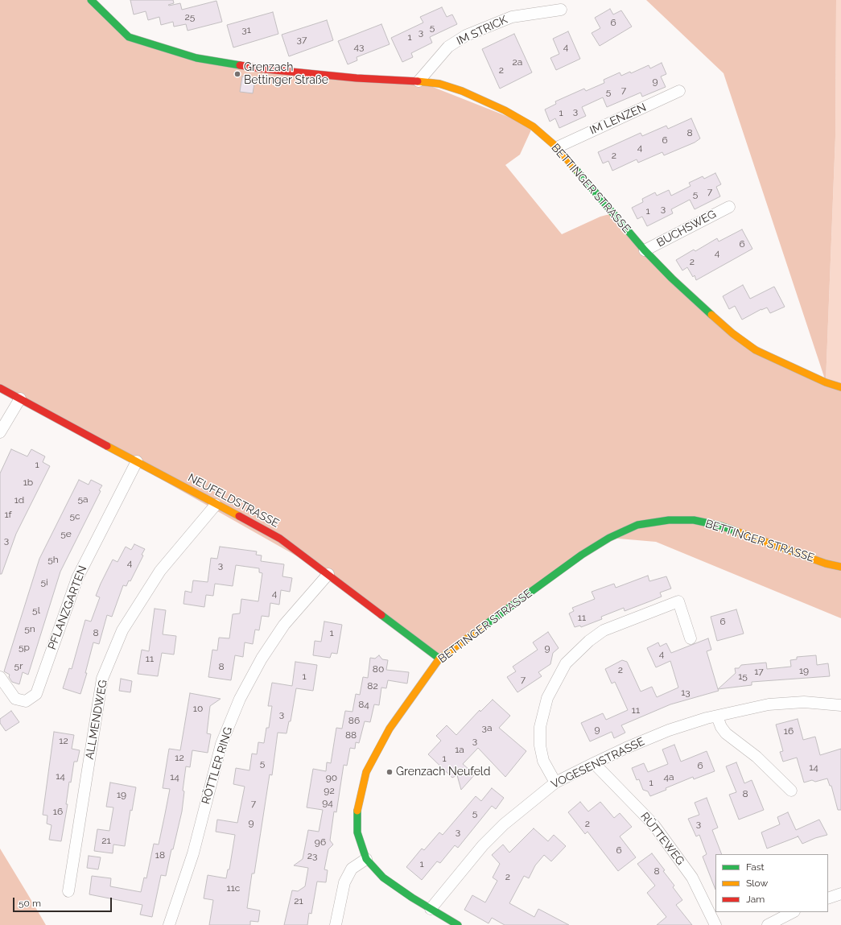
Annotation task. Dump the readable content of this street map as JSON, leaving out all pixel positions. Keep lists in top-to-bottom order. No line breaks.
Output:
{"streets":{"street":["IM STRICK","IM LENZEN","BETTINGER STRASSE","BUCHSWEG","NEUFELDSTRASSE","PFLANZGARTEN","ALLMENDWEG","VOGESENSTRASSE","RÖTTLER RING","RÜTTEWEG"]},"crossings":[["IM STRICK","BETTINGER STRASSE"],["IM LENZEN","BETTINGER STRASSE"],["BETTINGER STRASSE","BUCHSWEG"],["BETTINGER STRASSE","NEUFELDSTRASSE"],["BETTINGER STRASSE","VOGESENSTRASSE"],["NEUFELDSTRASSE","PFLANZGARTEN"],["NEUFELDSTRASSE","ALLMENDWEG"],["NEUFELDSTRASSE","RÖTTLER RING"],["VOGESENSTRASSE","RÜTTEWEG"]],"places":["Grenzach Bettinger Straße","Grenzach Neufeld"],"house_numbers":["25","6","5","31","3","1","37","43","4","2a","2","9","7","5","3","1","8","6","4","2","7","5","3","1","6","4","2","1","1b","5a","1d","1f","5c","5e","3","5h","4","3","5i","4","5l","11","6","5n","8","1","5p","9","4","11","5r","8","80","2","19","17","1","15","7","82","13","84","10","11","3","86","3a","9","16","88","12","3","1a","12","1","5","6","14","14","14","4a","90","1","92","8","19","94","7","16","5","9","2","3","3","21","96","6","18","23","1","8","2","11c","21"],"legend":["Fast","Slow","Jam"],"scale_bar":"50 m"}
